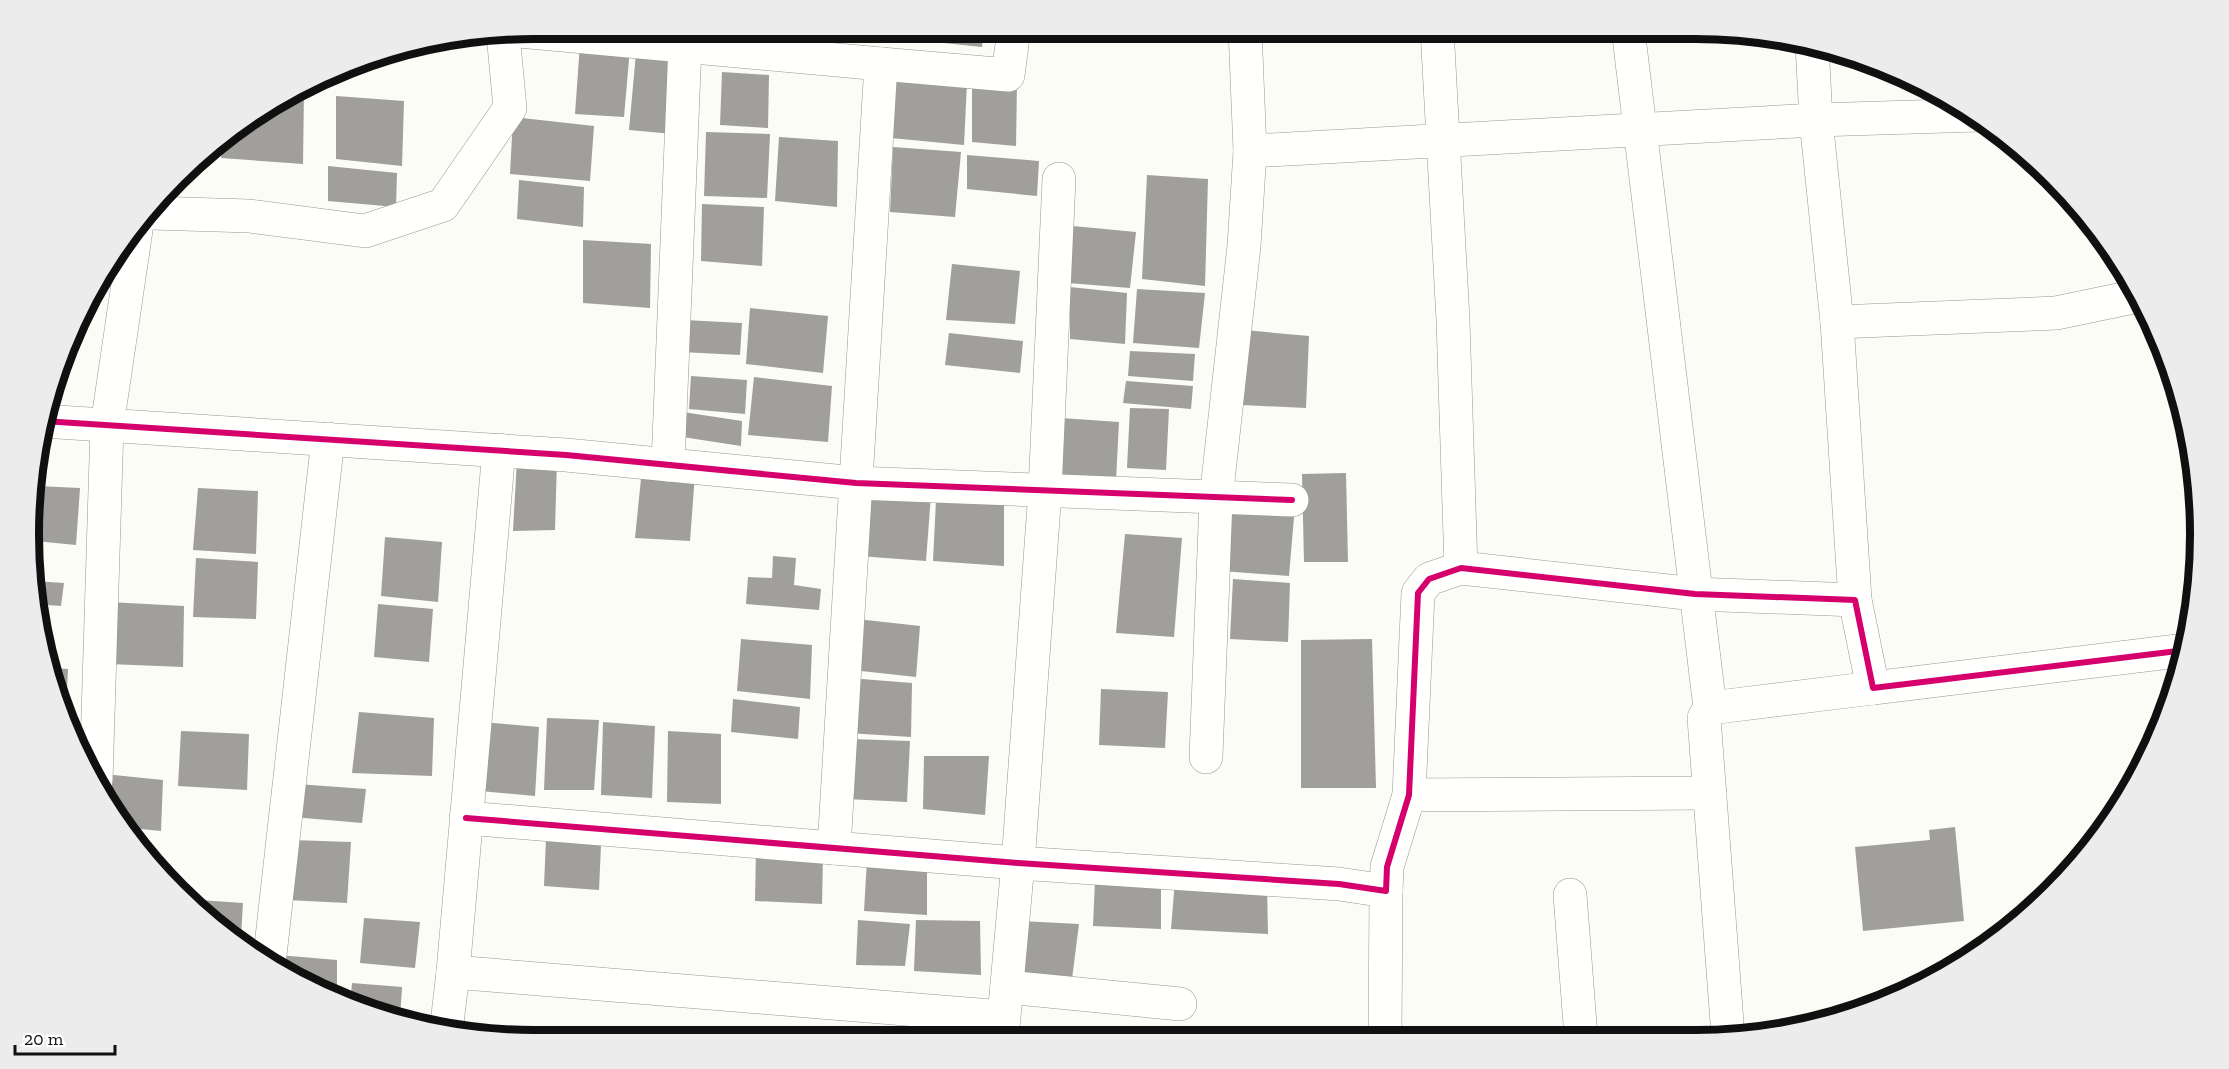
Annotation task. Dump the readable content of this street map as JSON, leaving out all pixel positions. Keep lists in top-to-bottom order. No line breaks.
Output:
{"scale_bar":"20 m"}
